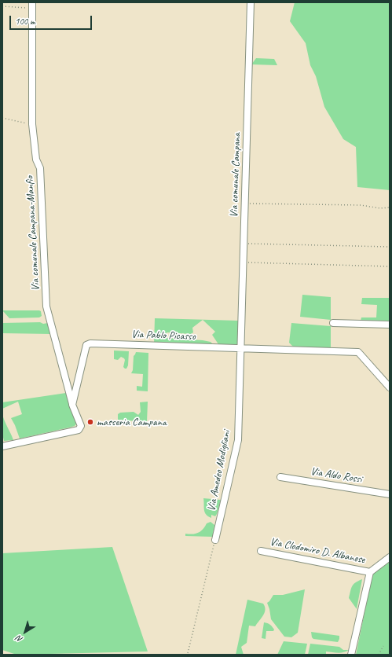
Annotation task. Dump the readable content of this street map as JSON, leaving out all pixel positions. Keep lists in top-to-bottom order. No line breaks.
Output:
{"streets":{"street":["Via comunale Campana","Via comunale Campana-Manfio","Via Pablo Picasso","Via Amedeo Modigliani","Via Aldo Rossi","Via Clodomiro D. Albanese"]},"crossings":[["Via comunale Campana","Via Pablo Picasso"],["Via comunale Campana","Via Amedeo Modigliani"],["Via comunale Campana-Manfio","Via Pablo Picasso"],["Via Pablo Picasso","Via Amedeo Modigliani"]],"places":["masseria Campana"],"scale_bar":"100 m","north":"bottom left"}
